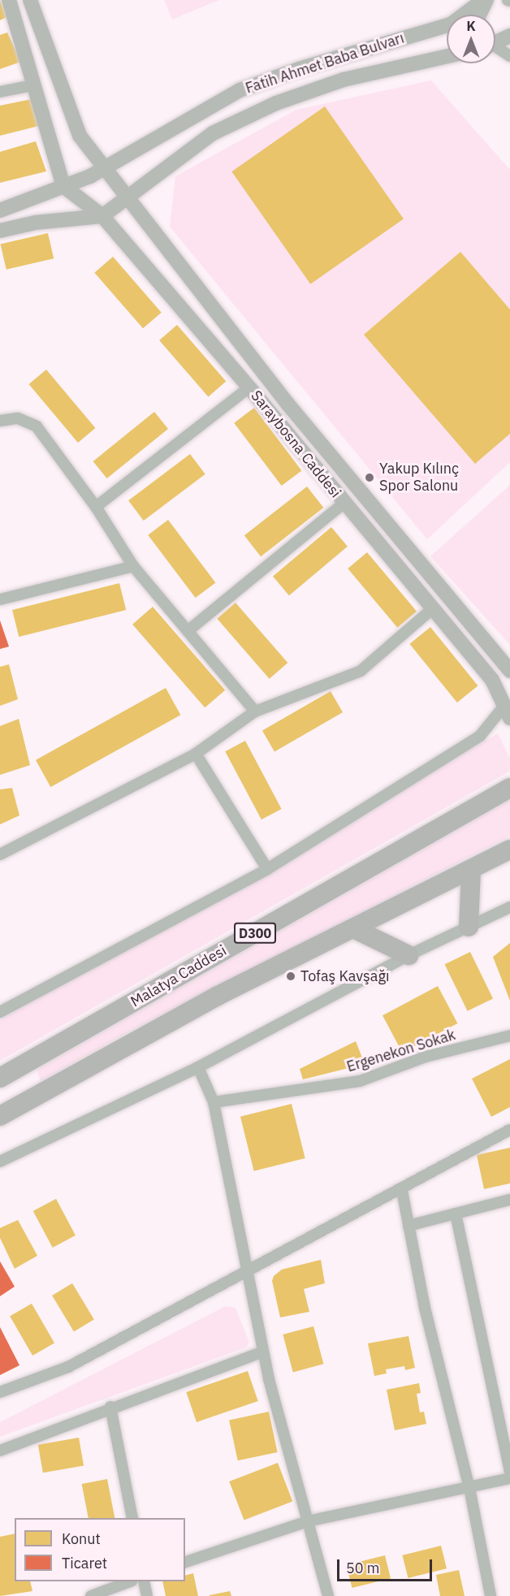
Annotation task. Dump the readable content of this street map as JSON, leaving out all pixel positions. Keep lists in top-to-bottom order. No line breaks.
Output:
{"streets":{"highway":["D300","Malatya Caddesi"],"main road":["Fatih Ahmet Baba Bulvarı","Saraybosna Caddesi"],"street":["Ergenekon Sokak"]},"crossings":[["Fatih Ahmet Baba Bulvarı","Saraybosna Caddesi"]],"places":["Yakup Kılınç Spor Salonu","Tofaş Kavşağı"],"legend":["Konut","Ticaret"],"scale_bar":"50 m","north":"top"}
